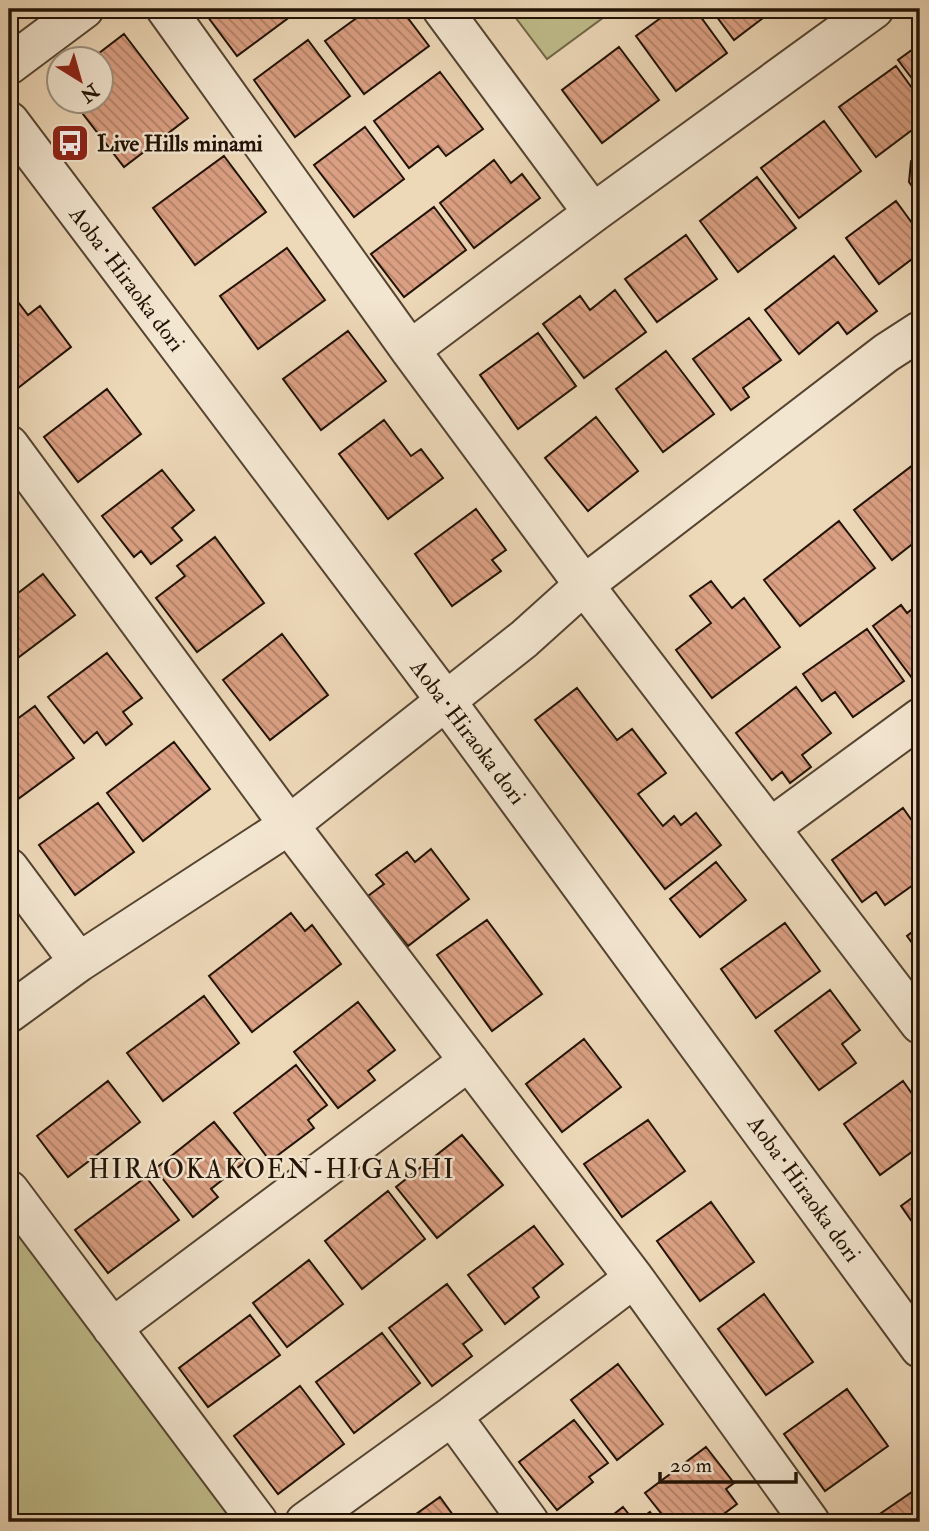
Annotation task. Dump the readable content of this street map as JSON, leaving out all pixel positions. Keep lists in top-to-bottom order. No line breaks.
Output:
{"streets":{"street":["Aoba･Hiraoka dori"]},"districts":["HIRAOKAKOEN-HIGASHI"],"places":{"bus stop":["Live Hills minami"]},"scale_bar":"20 m","north":"bottom right"}
